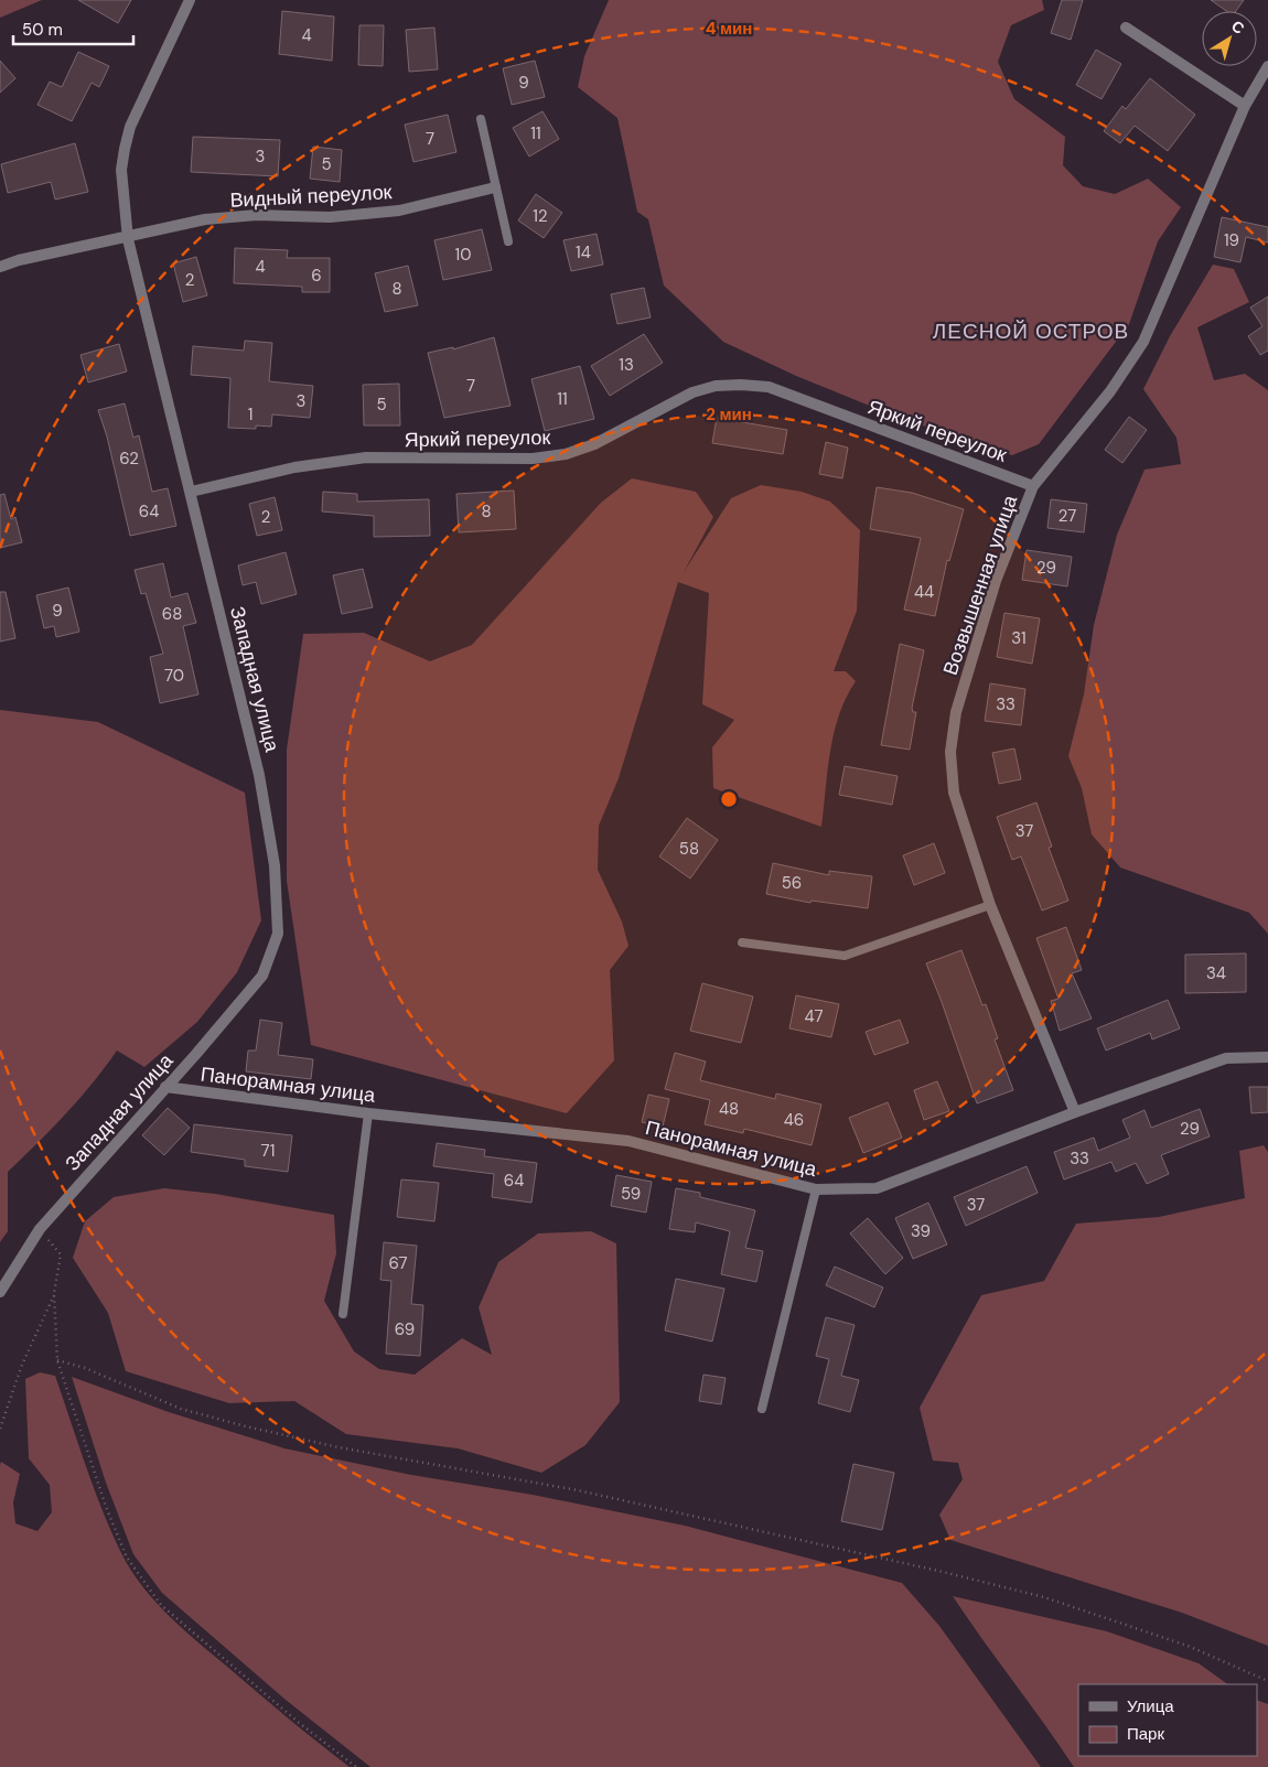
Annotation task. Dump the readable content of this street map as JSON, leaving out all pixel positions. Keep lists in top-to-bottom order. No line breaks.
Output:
{"streets":{"street":["Видный переулок","Яркий переулок","Возвышенная улица","Западная улица","Панорамная улица"]},"crossings":[["Видный переулок","Западная улица"],["Яркий переулок","Возвышенная улица"],["Яркий переулок","Западная улица"],["Возвышенная улица","Панорамная улица"],["Западная улица","Панорамная улица"]],"districts":["ЛЕСНОЙ ОСТРОВ"],"house_numbers":["4","9","11","7","3","5","12","19","14","10","4","6","2","8","13","7","11","3","5","1","62","64","8","27","2","29","44","9","68","31","70","33","37","58","56","34","47","48","46","29","71","33","64","59","37","39","67","69"],"legend":["Улица","Парк"],"scale_bar":"50 m","north":"top right","rings":["4 мин","2 мин"]}
